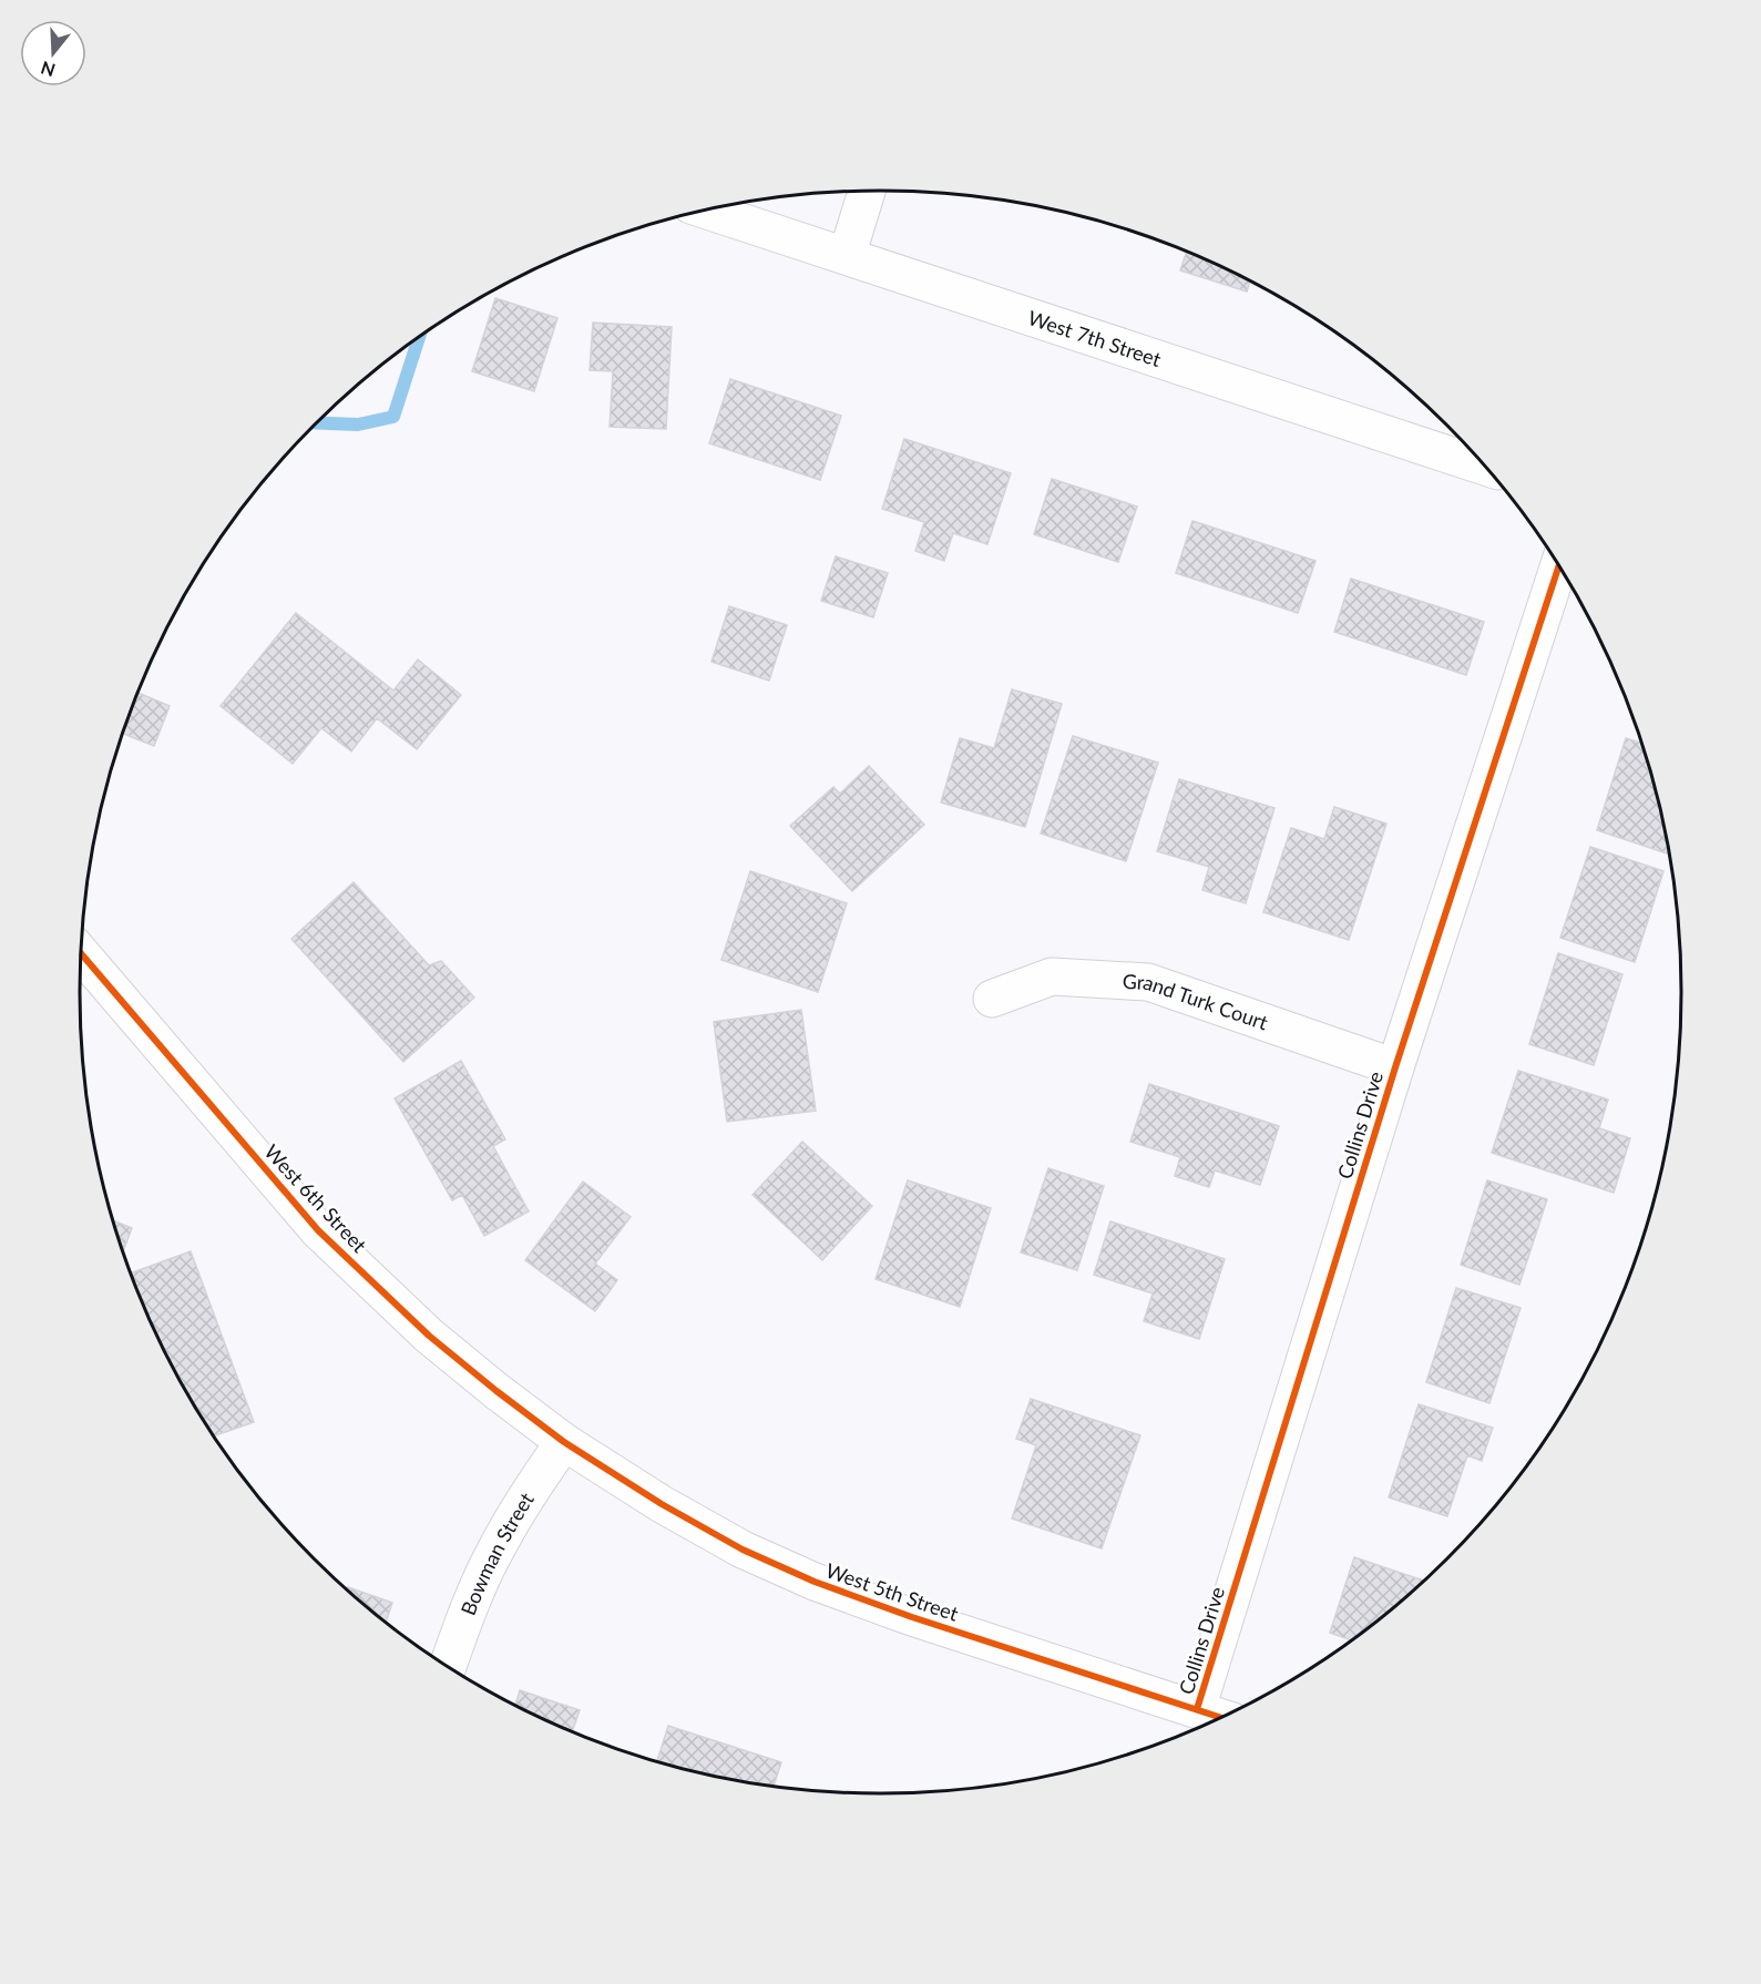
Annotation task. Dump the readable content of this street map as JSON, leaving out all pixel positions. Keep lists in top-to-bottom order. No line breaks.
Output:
{"streets":{"street":["West 7th Street","Grand Turk Court","Collins Drive","West 6th Street","Bowman Street","West 5th Street"]},"crossings":[["Grand Turk Court","Collins Drive"],["Collins Drive","West 5th Street"],["West 6th Street","Bowman Street"],["West 6th Street","West 5th Street"],["Bowman Street","West 5th Street"]],"north":"bottom"}
